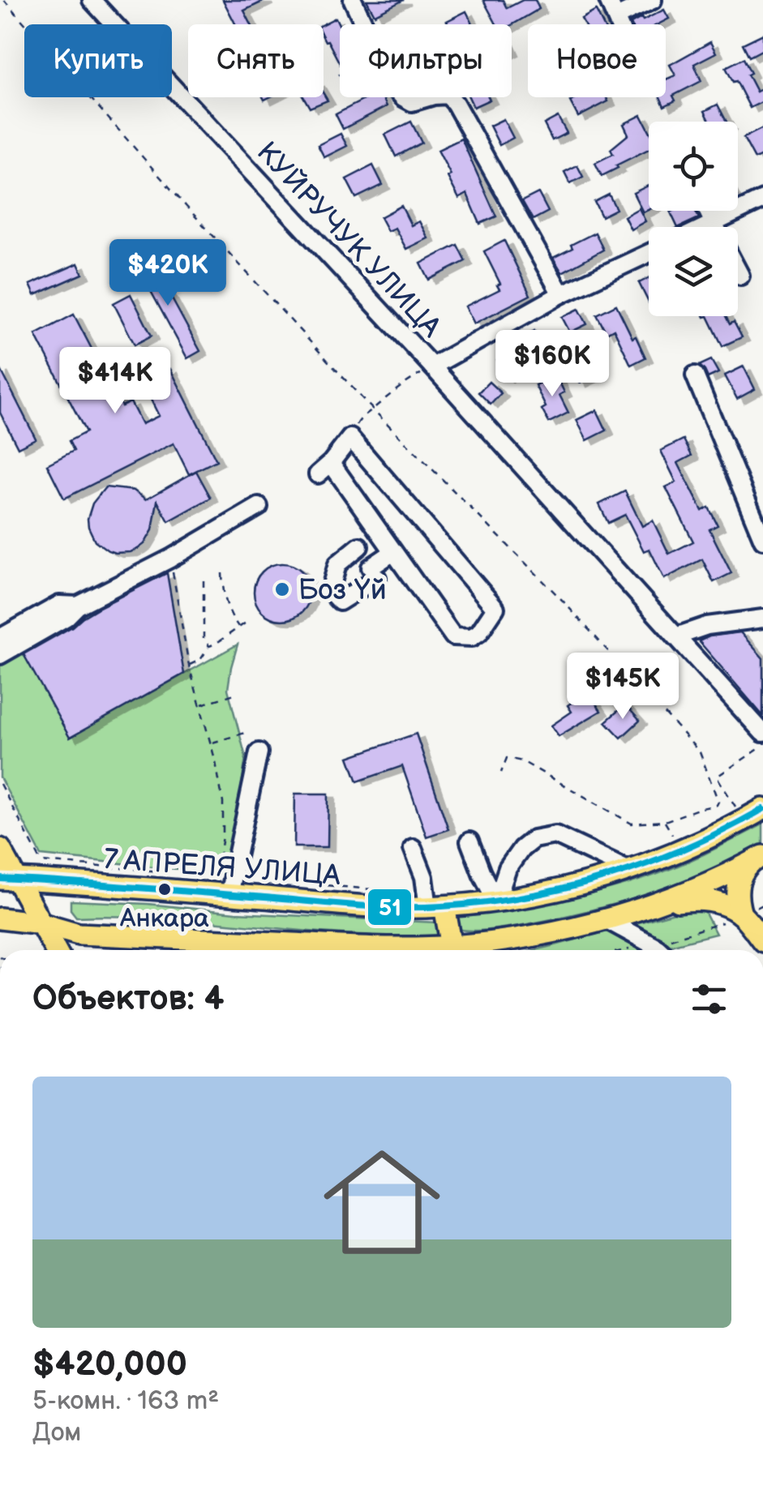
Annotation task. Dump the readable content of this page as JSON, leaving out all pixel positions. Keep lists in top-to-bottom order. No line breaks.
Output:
{"streets":{"main road":["7 АПРЕЛЯ УЛИЦА"],"street":["КУЙРУЧУК УЛИЦА"]},"places":["Боз Үй","Анкара"],"lines":["transit line 51"],"page":{"chip":["Купить","Снять","Фильтры","Новое"],"price":["$420K","$160K","$414K","$145K"],"heading":"Объектов: 4","list":[{"name":"$420,000","note":"5-комн. · 163 m² · Дом"}]}}
